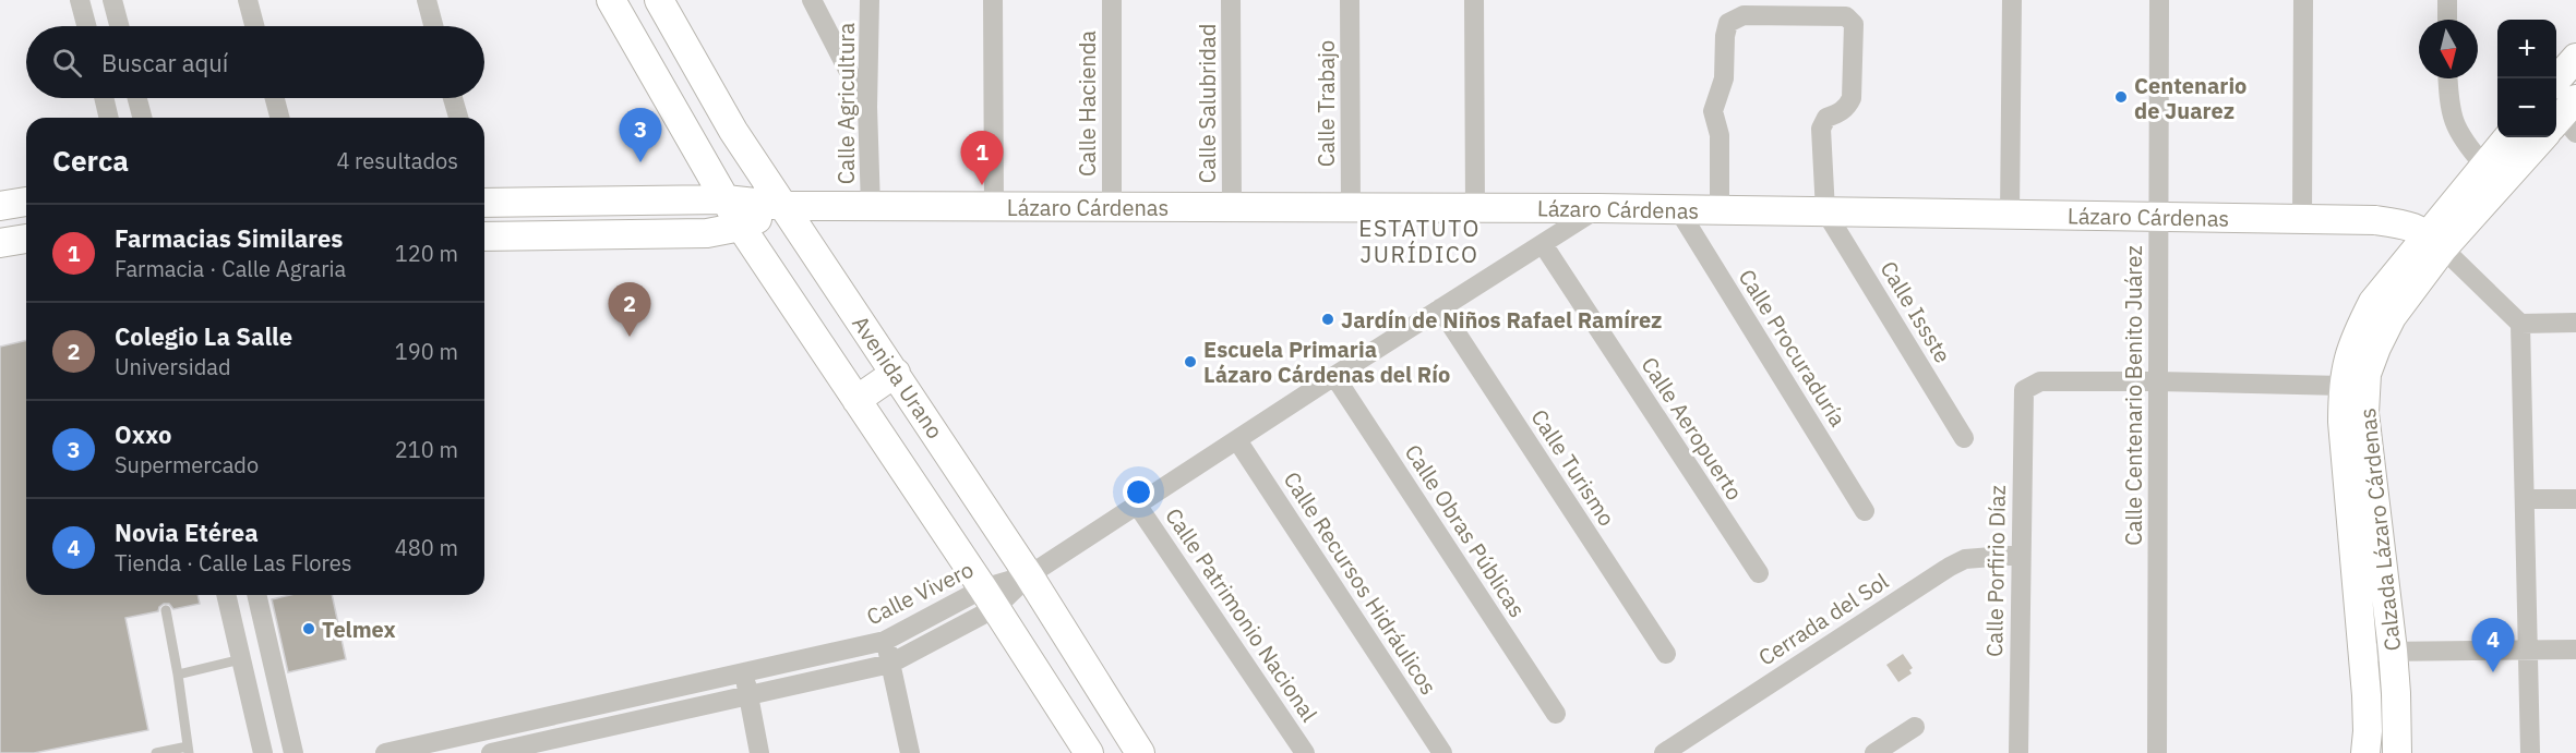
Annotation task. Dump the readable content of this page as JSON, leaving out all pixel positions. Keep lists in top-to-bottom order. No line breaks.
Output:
{"streets":{"street":["Calle Agricultura","Calle Hacienda","Calle Salubridad","Calle Trabajo","Lázaro Cárdenas","Calle Issste","Calle Procuraduría","Avenida Urano","Calle Centenario Benito Juárez","Calle Aeropuerto","Calle Turismo","Calzada Lázaro Cárdenas","Calle Obras Públicas","Calle Porfirio Díaz","Calle Recursos Hidráulicos","Calle Vivero","Calle Patrimonio Nacional","Cerrada del Sol"]},"crossings":[["Calle Agricultura","Lázaro Cárdenas"],["Calle Hacienda","Lázaro Cárdenas"],["Calle Salubridad","Lázaro Cárdenas"],["Calle Trabajo","Lázaro Cárdenas"],["Lázaro Cárdenas","Calle Issste"],["Lázaro Cárdenas","Calle Procuraduría"],["Lázaro Cárdenas","Avenida Urano"],["Lázaro Cárdenas","Calle Centenario Benito Juárez"],["Lázaro Cárdenas","Calzada Lázaro Cárdenas"],["Lázaro Cárdenas","Calle Vivero"],["Avenida Urano","Calle Vivero"],["Calle Centenario Benito Juárez","Calle Porfirio Díaz"],["Calle Aeropuerto","Calle Vivero"],["Calle Turismo","Calle Vivero"],["Calle Obras Públicas","Calle Vivero"],["Calle Porfirio Díaz","Cerrada del Sol"],["Calle Recursos Hidráulicos","Calle Vivero"],["Calle Vivero","Calle Patrimonio Nacional"]],"districts":["ESTATUTO JURÍDICO"],"places":["Centenario de Juarez","Jardín de Niños Rafael Ramírez","Escuela Primaria Lázaro Cárdenas del Río","Telmex"],"north":"bottom","page":{"map_buttons":["+","−"],"search":"Buscar aquí","pins":["3","1","2","4"],"heading":["Cerca","4 resultados"],"list":[{"mark":"1","name":"Farmacias Similares","note":"Farmacia · Calle Agraria","value":"120 m"},{"mark":"2","name":"Colegio La Salle","note":"Universidad","value":"190 m"},{"mark":"3","name":"Oxxo","note":"Supermercado","value":"210 m"},{"mark":"4","name":"Novia Etérea","note":"Tienda · Calle Las Flores","value":"480 m"}]}}
